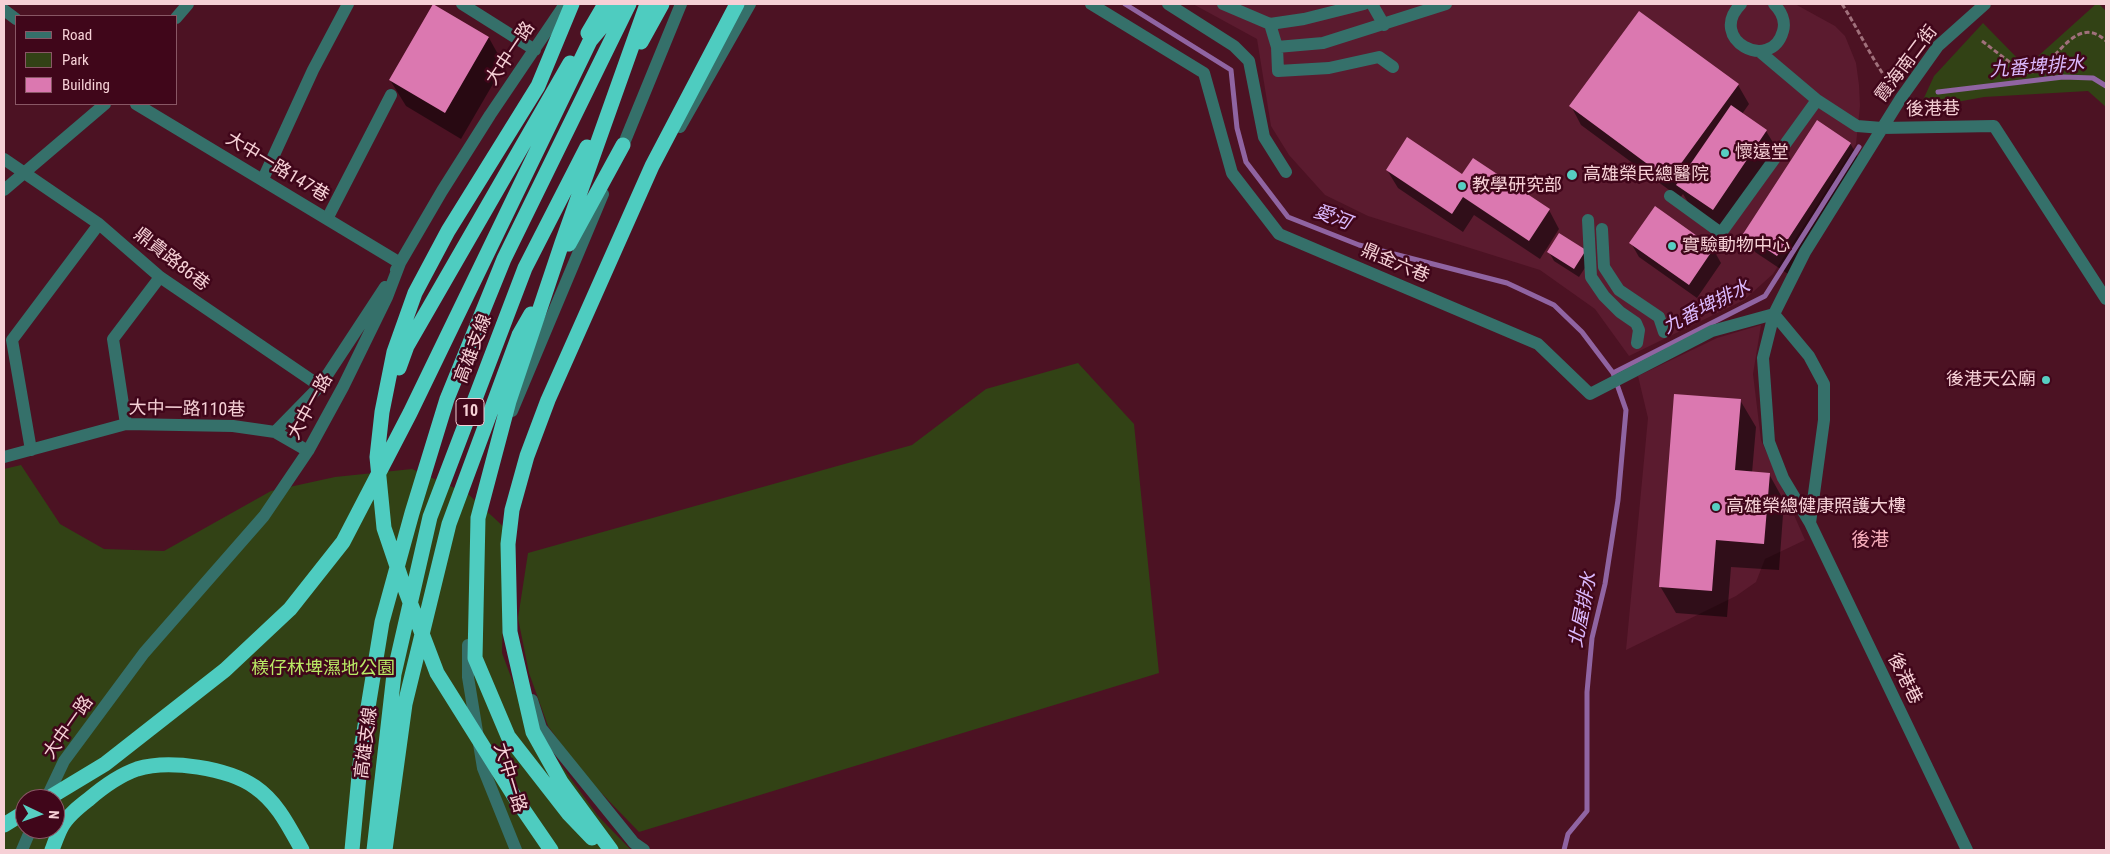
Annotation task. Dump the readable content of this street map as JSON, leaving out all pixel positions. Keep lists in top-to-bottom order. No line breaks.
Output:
{"streets":{"highway":["高雄支線","10"],"street":["大中一路","霞海南二街","後港巷","大中一路147巷","鼎貴路86巷","鼎金六巷","大中一路110巷"]},"crossings":[["大中一路","大中一路147巷"],["大中一路","大中一路110巷"],["霞海南二街","後港巷"],["後港巷","鼎金六巷"]],"districts":["後港"],"water":["九番埤排水","愛河","北屋排水"],"parks":["檨仔林埤濕地公園"],"places":["懷遠堂","高雄榮民總醫院","教學研究部","實驗動物中心","後港天公廟","高雄榮總健康照護大樓"],"legend":["Road","Park","Building"],"north":"right"}
